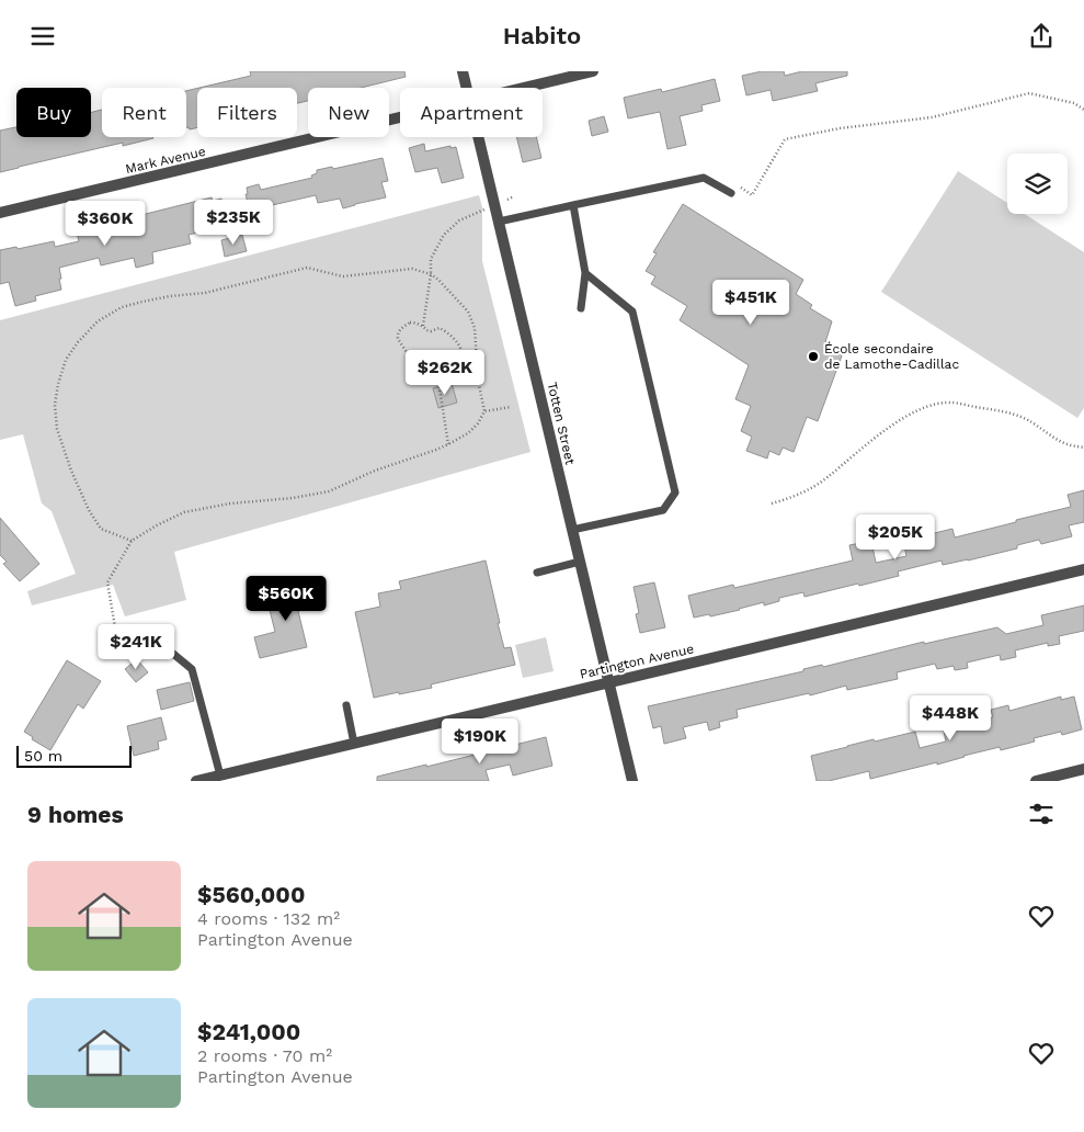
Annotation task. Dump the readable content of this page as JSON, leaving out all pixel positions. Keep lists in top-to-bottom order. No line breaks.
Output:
{"streets":{"street":["Mark Avenue","Totten Street","Partington Avenue"]},"crossings":[["Totten Street","Partington Avenue"]],"places":["École secondaire de Lamothe-Cadillac"],"scale_bar":"50 m","page":{"header":"Habito","chip":["Buy","Rent","Filters","New","Apartment"],"price":["$235K","$360K","$451K","$262K","$205K","$560K","$241K","$448K","$190K"],"scale":"50 m","heading":"9 homes","list":[{"name":"$560,000","note":"4 rooms · 132 m² · Partington Avenue"},{"name":"$241,000","note":"2 rooms · 70 m² · Partington Avenue"}]}}
